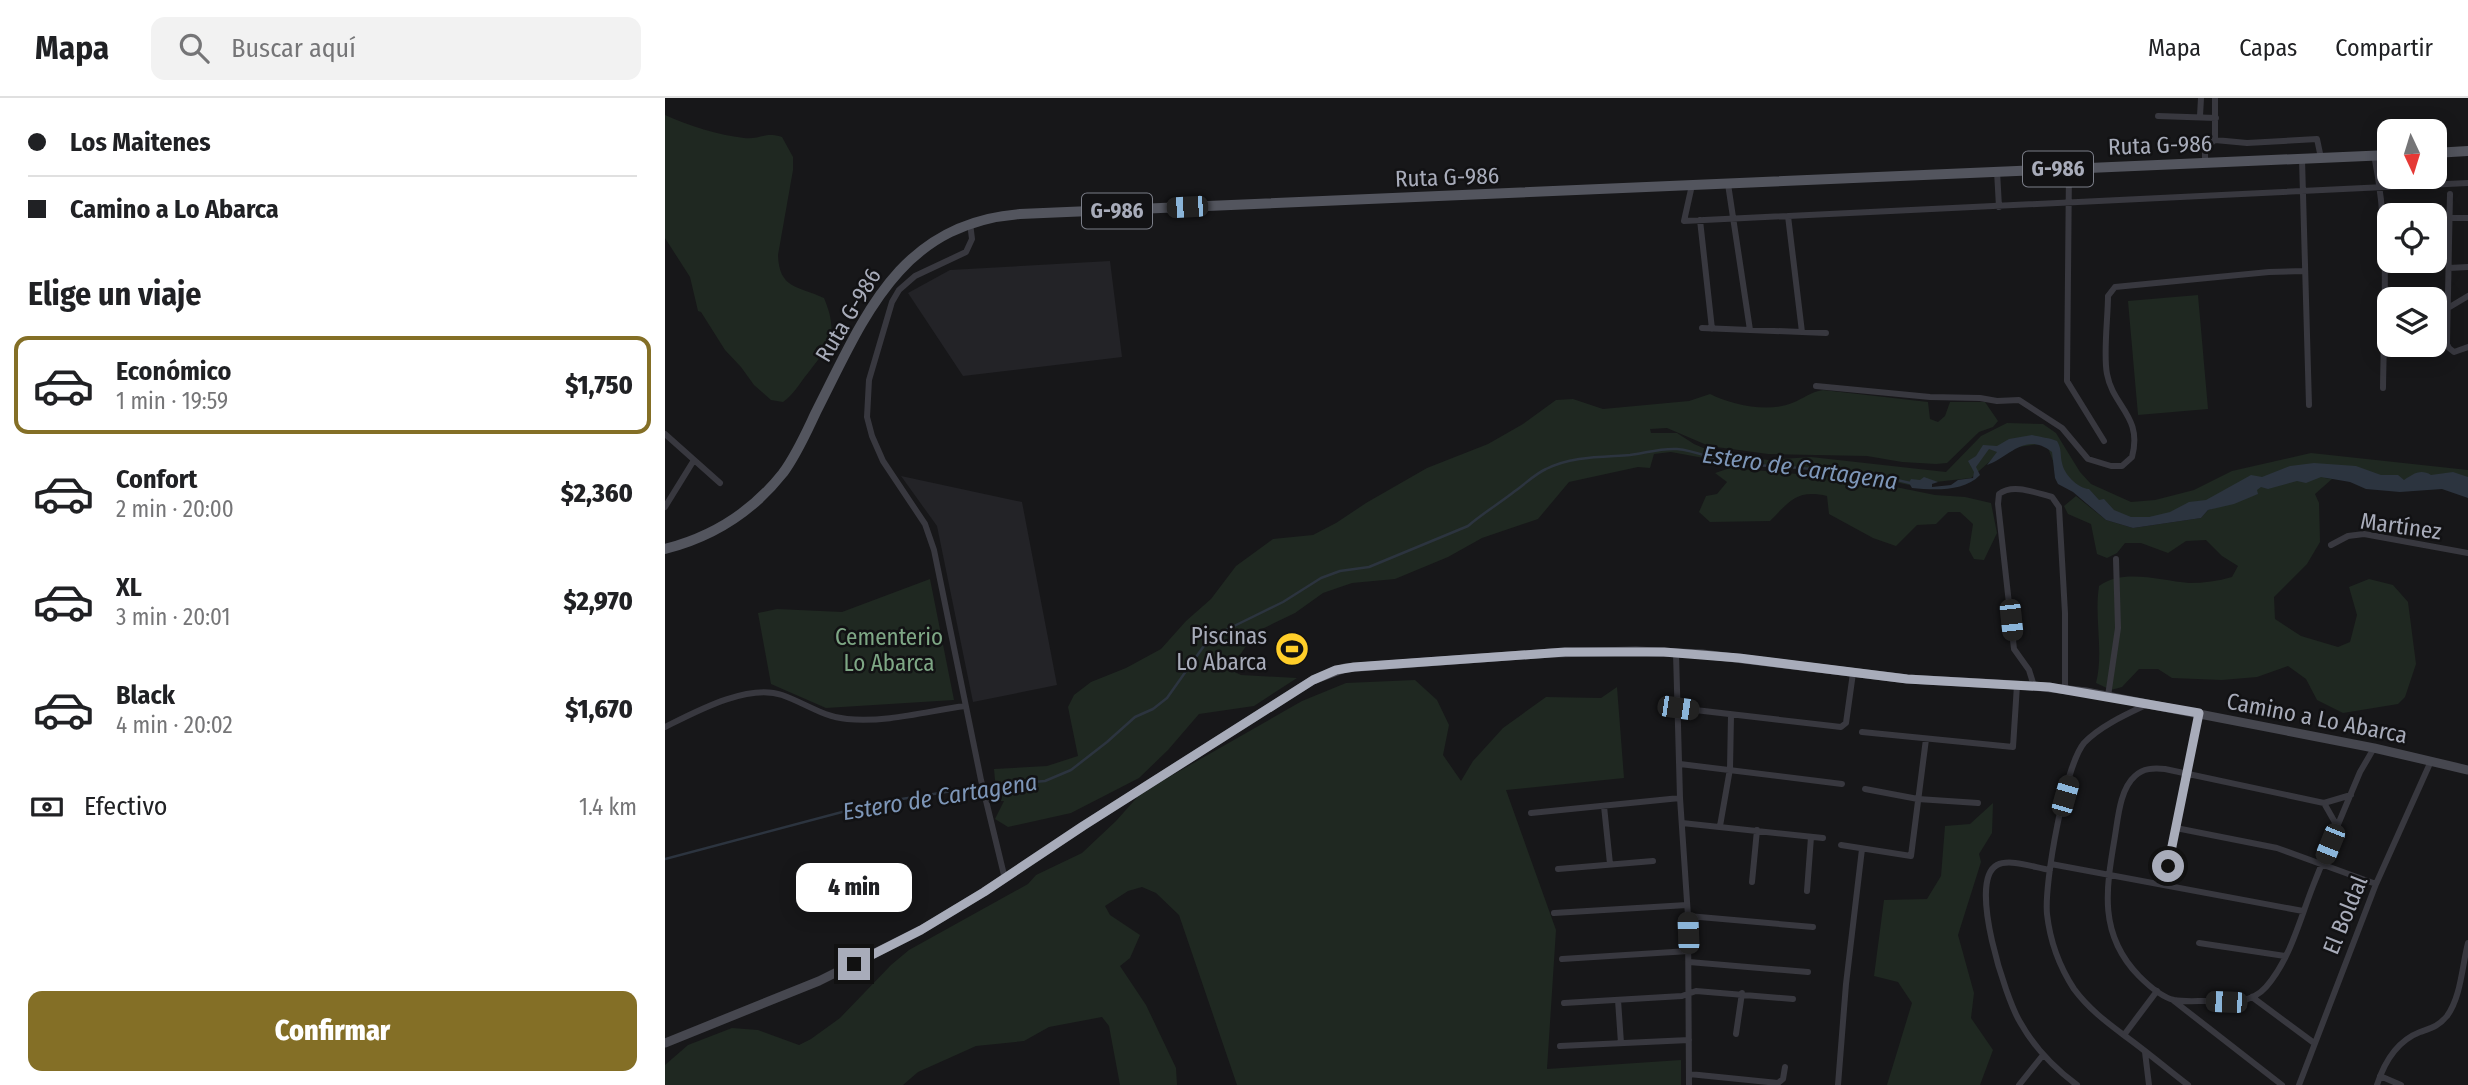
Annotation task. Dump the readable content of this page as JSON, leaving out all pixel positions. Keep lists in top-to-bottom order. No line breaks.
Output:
{"streets":{"main road":["Ruta G-986","G-986","Camino a Lo Abarca"],"street":["Martínez","El Boldal"]},"crossings":[["Camino a Lo Abarca","El Boldal"]],"water":["Estero de Cartagena"],"parks":["Cementerio Lo Abarca"],"places":{"sports":["Piscinas Lo Abarca"]},"north":"bottom","page":{"header":"Mapa","search":"Buscar aquí","nav":["Mapa","Capas","Compartir"],"banner":["Los Maitenes","Camino a Lo Abarca"],"heading":"Elige un viaje","list":[{"name":"Económico","note":"1 min · 19:59","value":"$1,750"},{"name":"Confort","note":"2 min · 20:00","value":"$2,360"},{"name":"XL","note":"3 min · 20:01","value":"$2,970"},{"name":"Black","note":"4 min · 20:02","value":"$1,670"}],"pay":["Efectivo","1.4 km"],"bubble":"4 min","buttons":"Confirmar"}}
